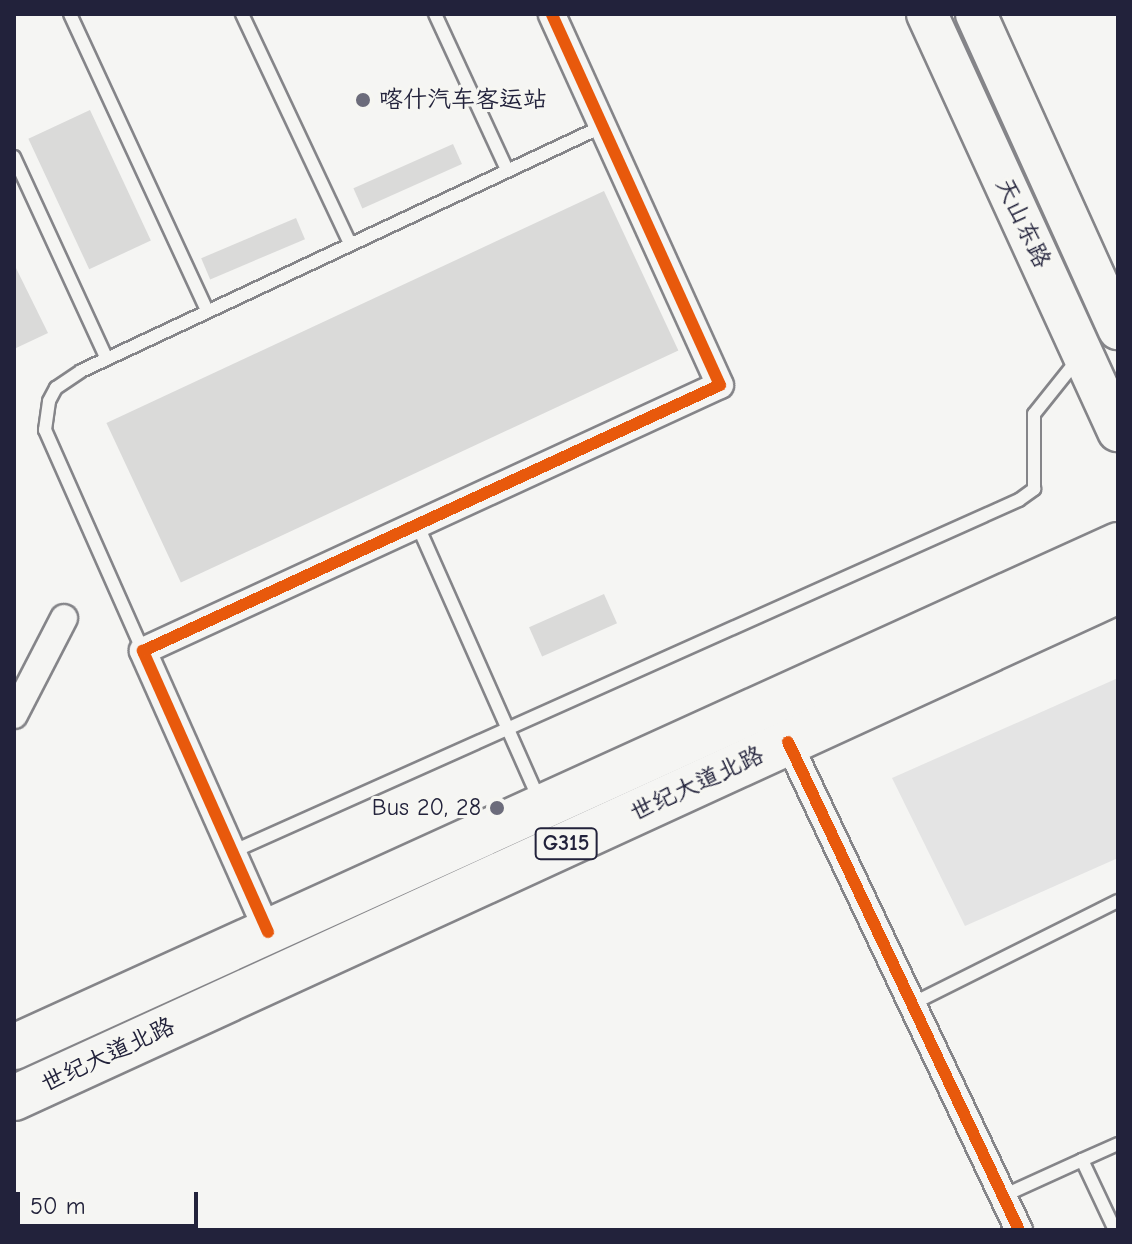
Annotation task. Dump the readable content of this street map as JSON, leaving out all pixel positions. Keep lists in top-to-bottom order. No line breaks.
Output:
{"streets":{"highway":["世纪大道北路","G315"],"main road":["天山东路"]},"places":["喀什汽车客运站","Bus 20, 28"],"scale_bar":"50 m"}
